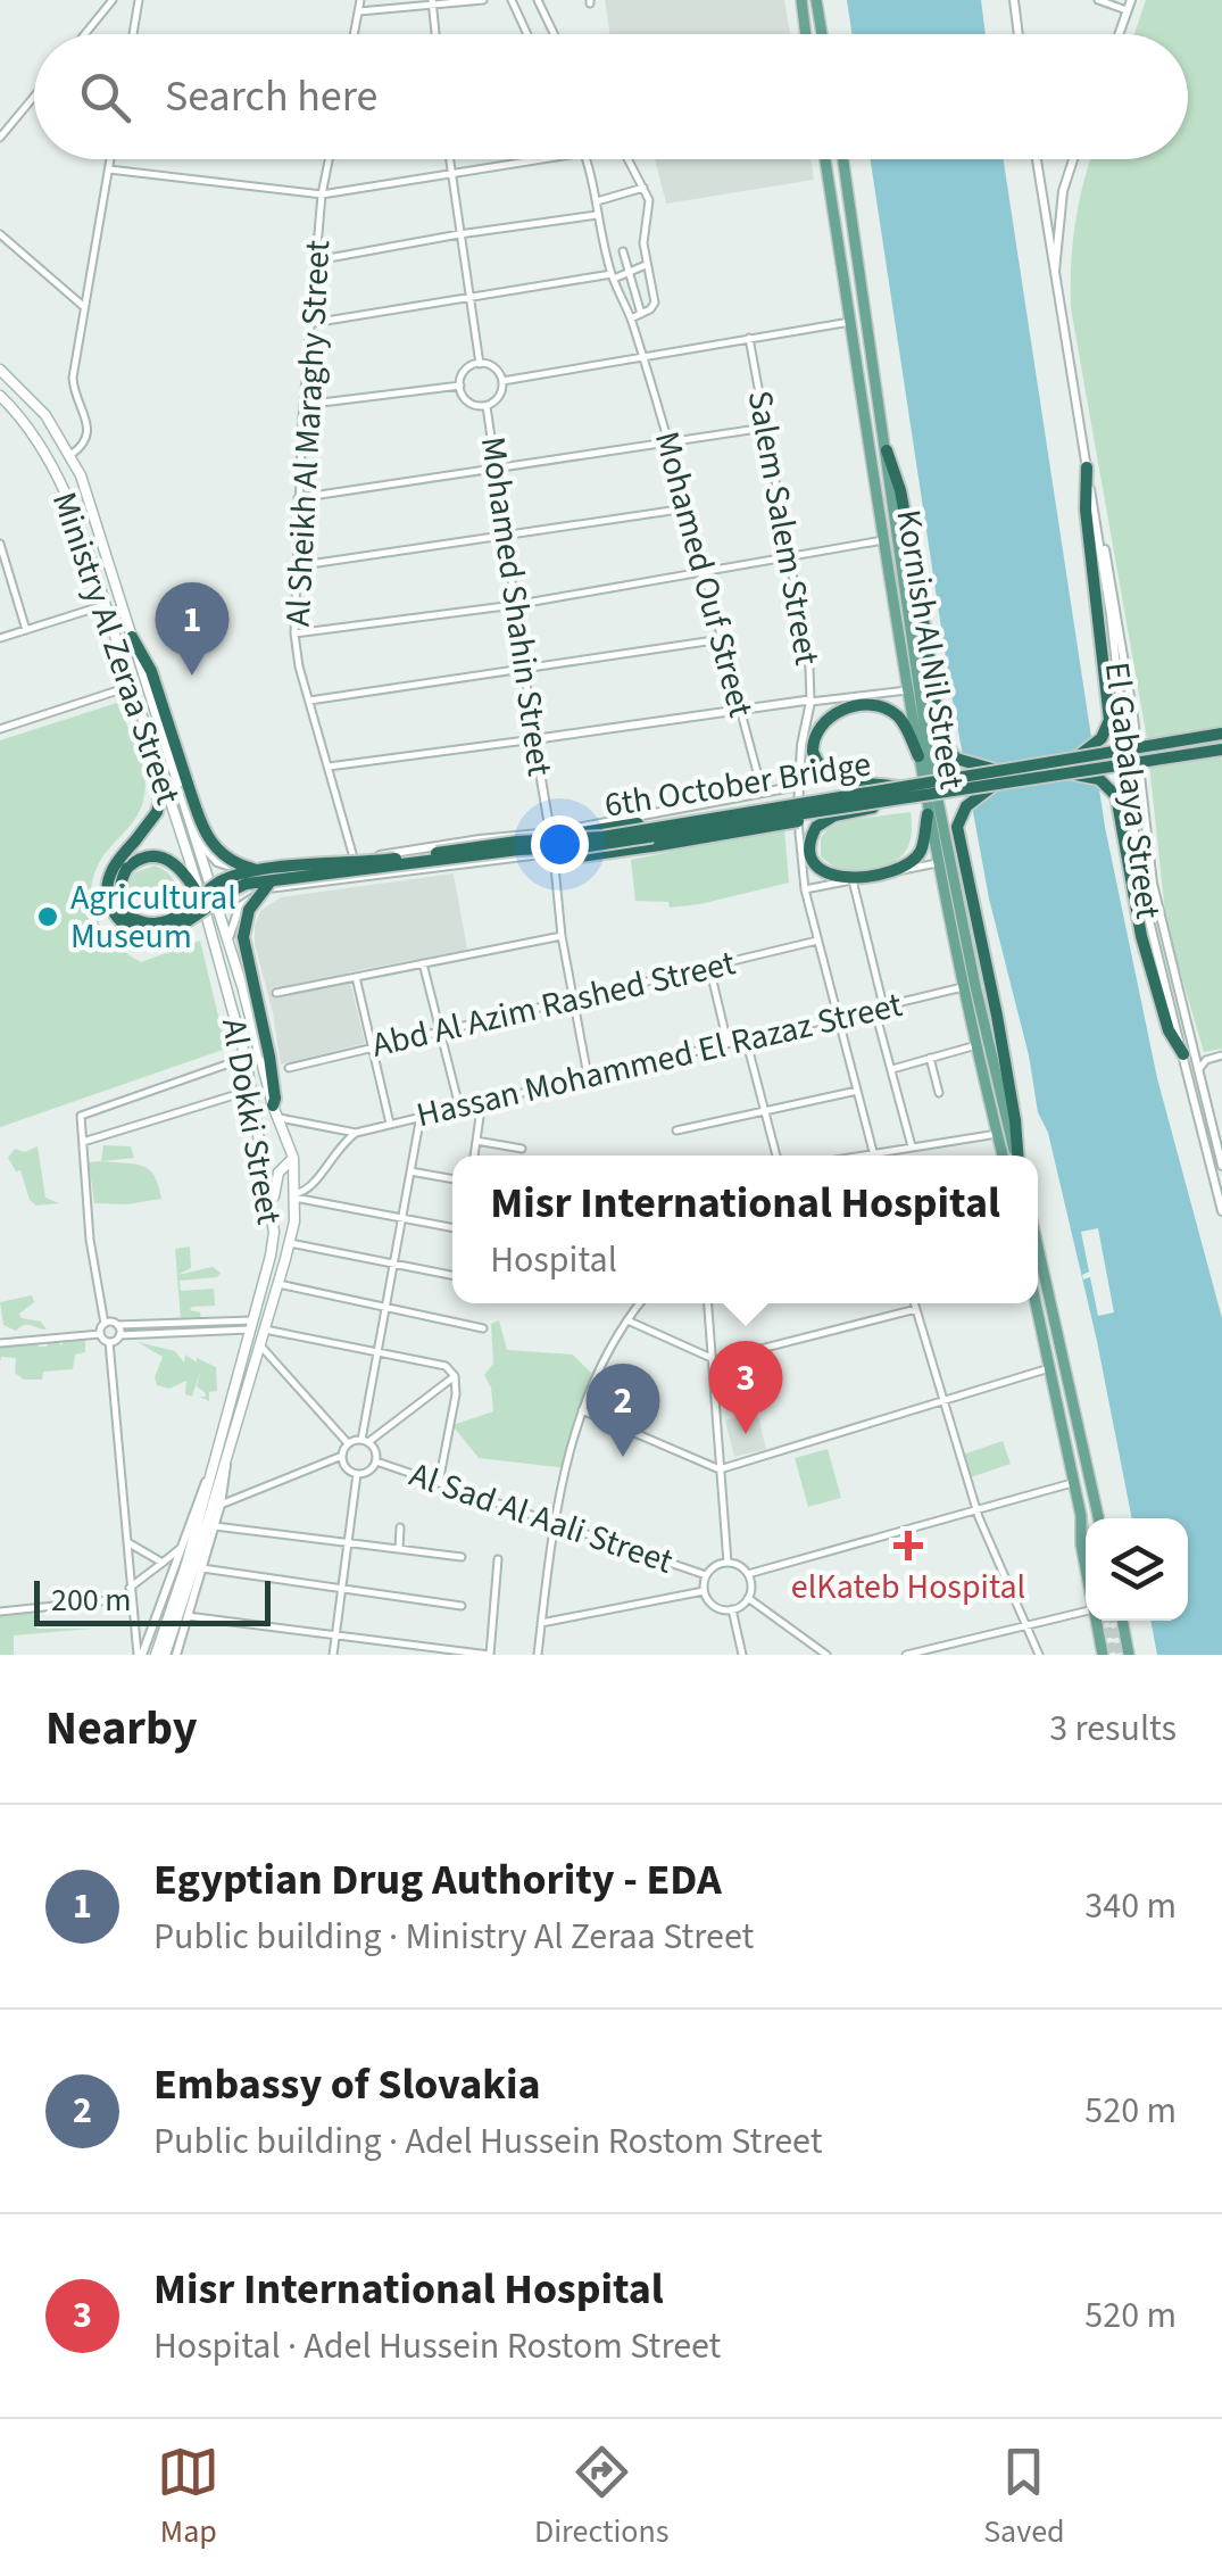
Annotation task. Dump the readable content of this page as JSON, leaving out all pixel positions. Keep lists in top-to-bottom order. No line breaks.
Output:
{"streets":{"highway":["6th October Bridge"],"main road":["Ministry Al Zeraa Street","Kornish Al Nil Street","Al Dokki Street"],"street":["Al Sheikh Al Maraghy Street","Salem Salem Street","Mohamed Ouf Street","Mohamed Shahin Street","El Gabalaya Street","Abd Al Azim Rashed Street","Hassan Mohammed El Razaz Street","Al Sad Al Aali Street"]},"crossings":[["Mohamed Shahin Street","Abd Al Azim Rashed Street"],["Mohamed Shahin Street","Hassan Mohammed El Razaz Street"],["Ministry Al Zeraa Street","Al Dokki Street"],["Kornish Al Nil Street","Hassan Mohammed El Razaz Street"],["Hassan Mohammed El Razaz Street","Al Dokki Street"]],"places":{"other":["Agricultural Museum"],"health":["elKateb Hospital"]},"scale_bar":"200 m","page":{"search":"Search here","pins":["1","3","2"],"popup":["Misr International Hospital","Hospital"],"scale":"200 m","heading":["Nearby","3 results"],"list":[{"mark":"1","name":"Egyptian Drug Authority - EDA","note":"Public building · Ministry Al Zeraa Street","value":"340 m"},{"mark":"2","name":"Embassy of Slovakia","note":"Public building · Adel Hussein Rostom Street","value":"520 m"},{"mark":"3","name":"Misr International Hospital","note":"Hospital · Adel Hussein Rostom Street","value":"520 m"}],"nav":["Map","Directions","Saved"]}}
